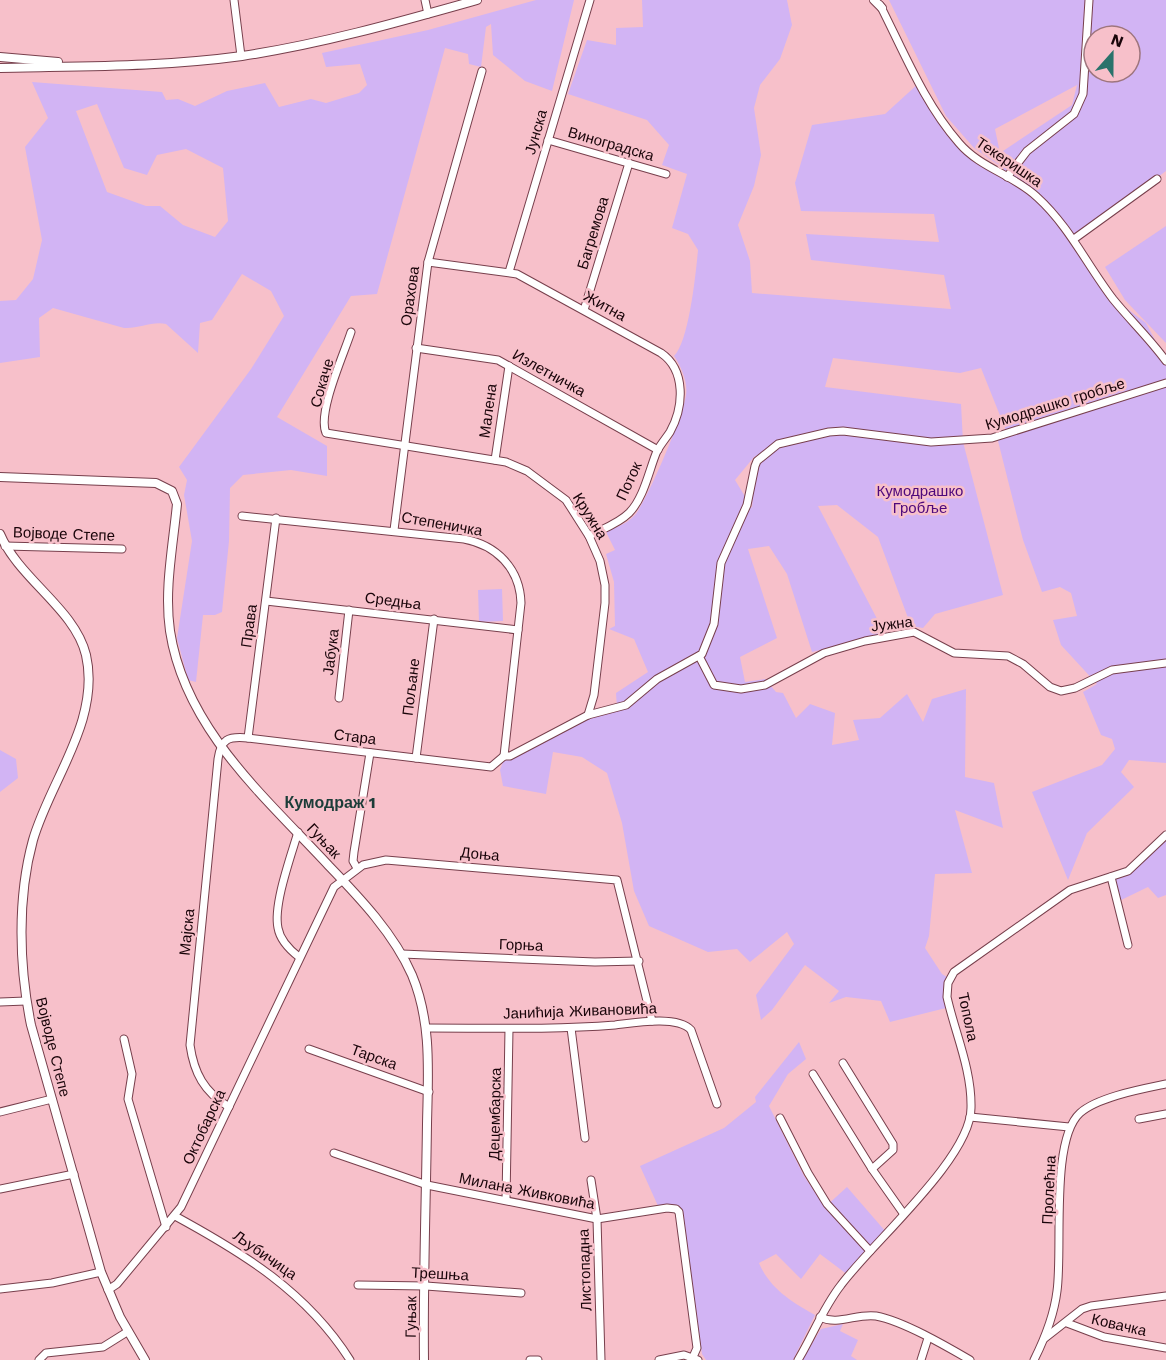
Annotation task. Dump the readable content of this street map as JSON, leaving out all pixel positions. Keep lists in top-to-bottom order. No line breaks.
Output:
{"streets":{"street":["Јунска","Виноградска","Текеришка","Багремова","Орахова","Житна","Излетничка","Сокаче","Кумодрашко гробље","Малена","Поток","Кружна","Степеничка","Војводе Степе","Средња","Јужна","Права","Јабука","Пољане","Стара","Гуњак","Доња","Мајска","Горња","Јанићија Живановића","Топола","Тарска","Децембарска","Октобарска","Пролећна","Милана Живковића","Љубичица","Листопадна","Трешња","Ковачка"]},"crossings":[["Јунска","Виноградска"],["Јунска","Житна"],["Виноградска","Багремова"],["Багремова","Житна"],["Орахова","Житна"],["Орахова","Излетничка"],["Орахова","Сокаче"],["Орахова","Кружна"],["Орахова","Степеничка"],["Житна","Излетничка"],["Житна","Поток"],["Излетничка","Малена"],["Излетничка","Поток"],["Сокаче","Кружна"],["Кумодрашко гробље","Јужна"],["Малена","Кружна"],["Поток","Кружна"],["Степеничка","Средња"],["Степеничка","Права"],["Степеничка","Стара"],["Војводе Степе","Октобарска"],["Средња","Права"],["Средња","Јабука"],["Средња","Пољане"],["Права","Стара"],["Пољане","Стара"],["Стара","Гуњак"],["Стара","Мајска"],["Гуњак","Доња"],["Гуњак","Мајска"],["Гуњак","Горња"],["Гуњак","Јанићија Живановића"],["Гуњак","Тарска"],["Гуњак","Октобарска"],["Гуњак","Милана Живковића"],["Гуњак","Трешња"],["Доња","Горња"],["Доња","Октобарска"],["Мајска","Октобарска"],["Јанићија Живановића","Децембарска"],["Децембарска","Милана Живковића"],["Октобарска","Љубичица"],["Милана Живковића","Листопадна"]],"districts":["Кумодраж 1"],"parks":["Кумодрашко Гробље"],"north":"top"}
